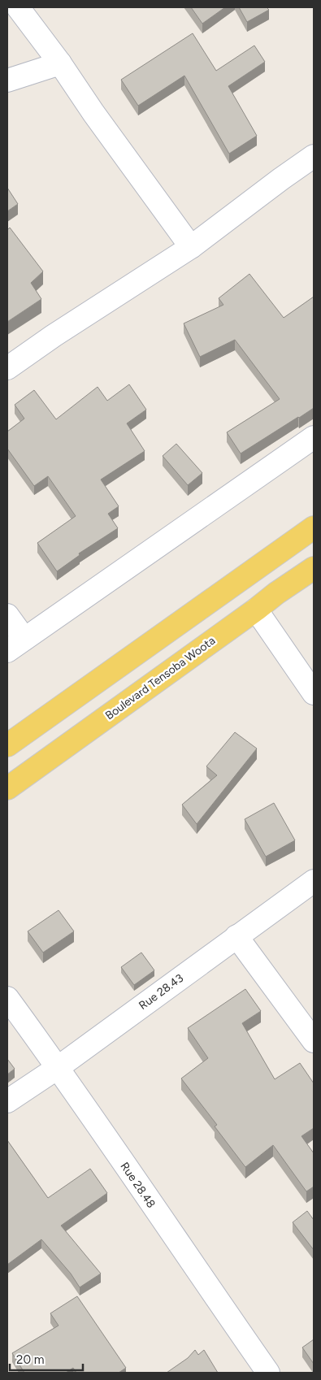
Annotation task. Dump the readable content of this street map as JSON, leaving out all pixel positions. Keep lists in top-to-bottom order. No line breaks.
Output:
{"streets":{"main road":["Boulevard Tensoba Woota"],"street":["Rue 28.43","Rue 28.48"]},"crossings":[["Rue 28.43","Rue 28.48"]],"scale_bar":"20 m"}
